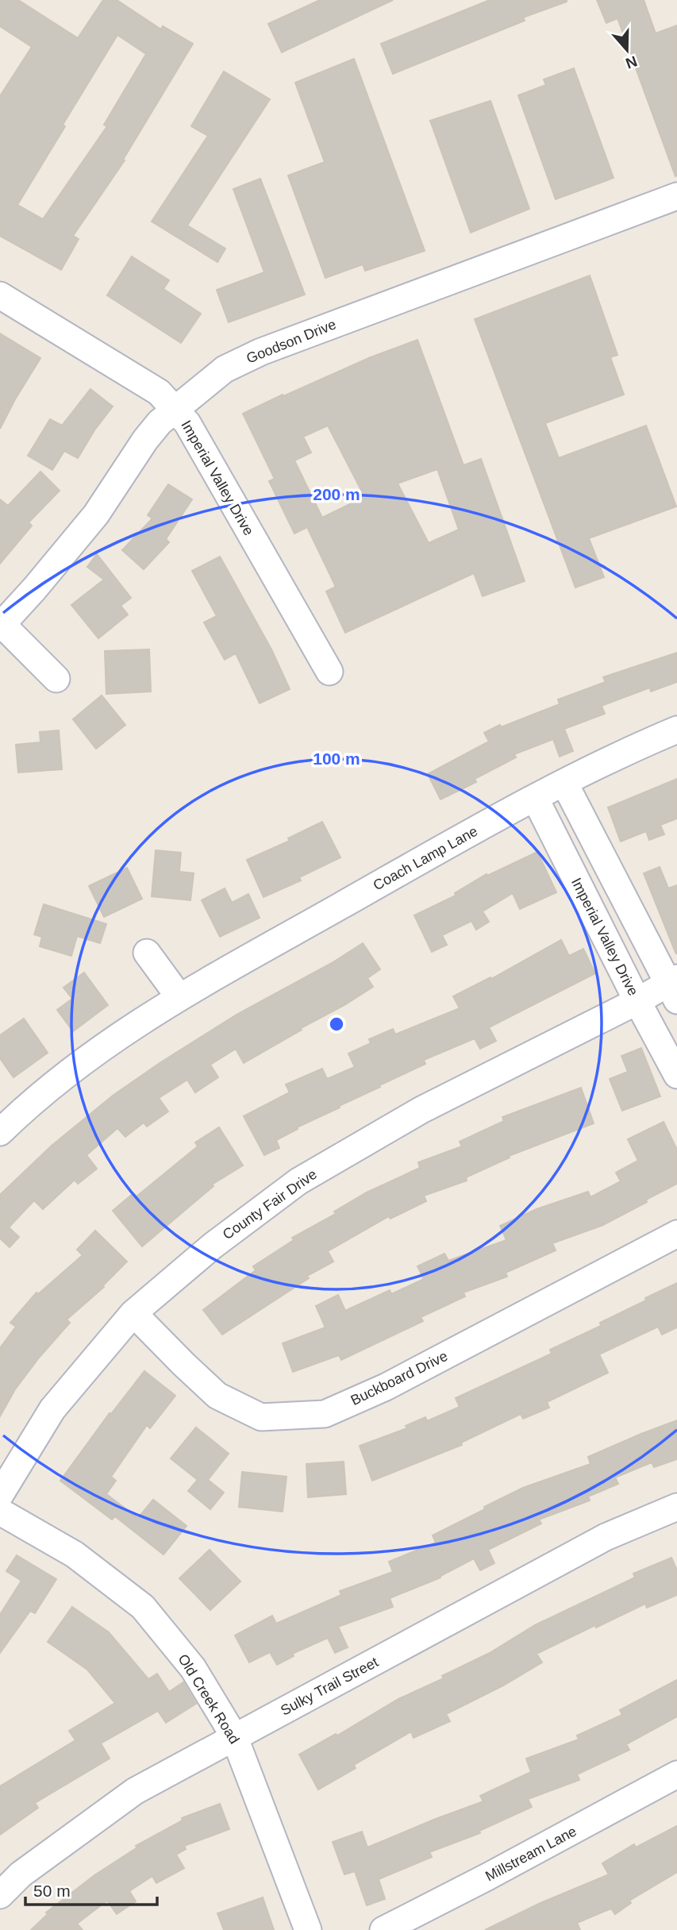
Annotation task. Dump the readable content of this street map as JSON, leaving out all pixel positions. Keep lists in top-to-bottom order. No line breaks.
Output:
{"streets":{"street":["Goodson Drive","Imperial Valley Drive","Coach Lamp Lane","County Fair Drive","Buckboard Drive","Sulky Trail Street","Old Creek Road","Millstream Lane"]},"crossings":[["Goodson Drive","Imperial Valley Drive"],["Imperial Valley Drive","Coach Lamp Lane"],["Imperial Valley Drive","County Fair Drive"],["County Fair Drive","Buckboard Drive"],["Sulky Trail Street","Old Creek Road"]],"scale_bar":"50 m","north":"bottom","rings":["200 m","100 m"]}
